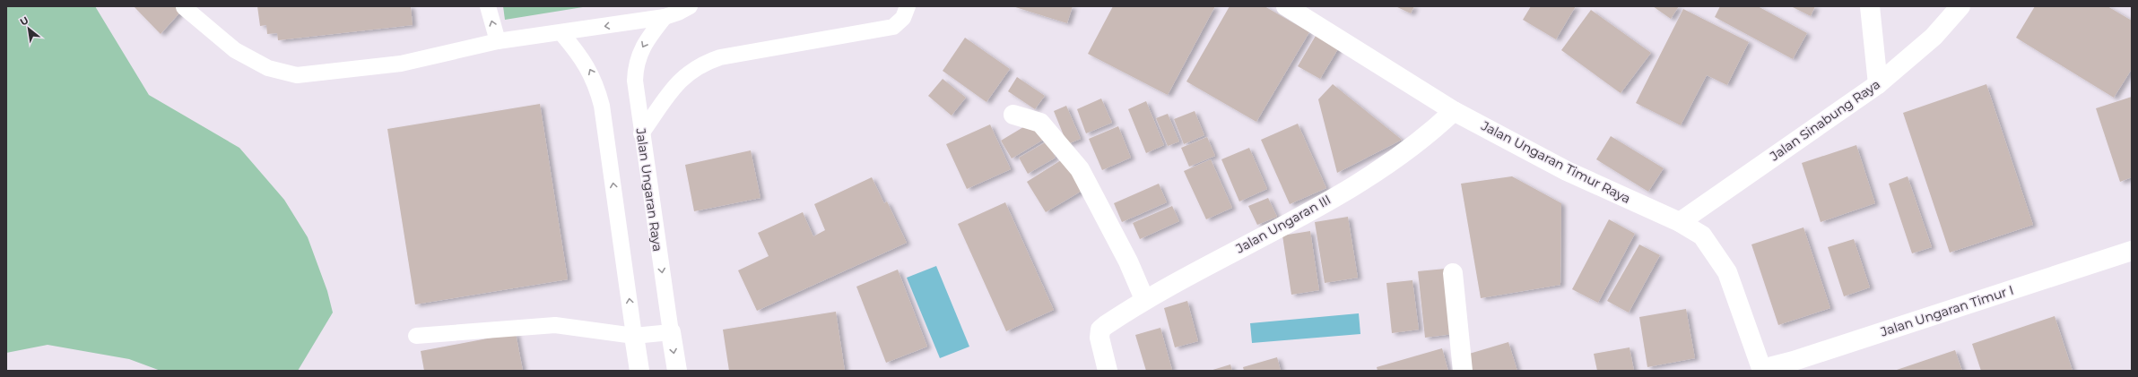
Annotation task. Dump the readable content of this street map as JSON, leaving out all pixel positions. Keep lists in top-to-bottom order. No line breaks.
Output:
{"streets":{"street":["Jalan Sinabung Raya","Jalan Ungaran Timur Raya","Jalan Ungaran Raya","Jalan Ungaran III","Jalan Ungaran Timur I"]},"crossings":[["Jalan Sinabung Raya","Jalan Ungaran Timur Raya"],["Jalan Ungaran Timur Raya","Jalan Ungaran III"],["Jalan Ungaran Timur Raya","Jalan Ungaran Timur I"]],"north":"top left"}
